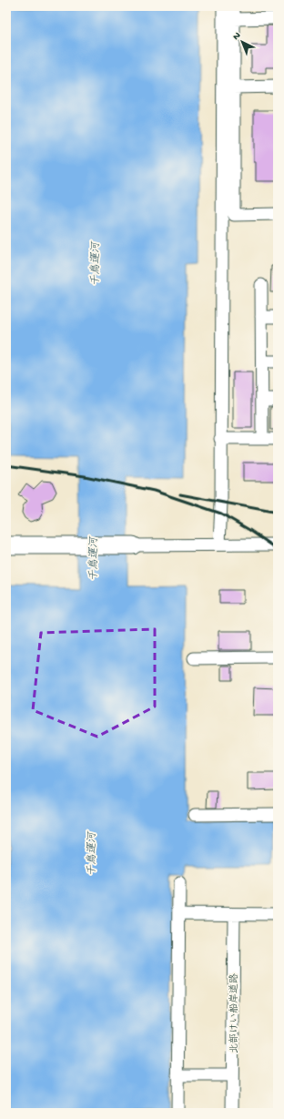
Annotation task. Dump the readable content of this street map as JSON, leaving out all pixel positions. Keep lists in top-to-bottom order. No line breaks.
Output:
{"streets":{"street":["北部けい船岸道路"]},"water":["千鳥運河"],"north":"top left"}
